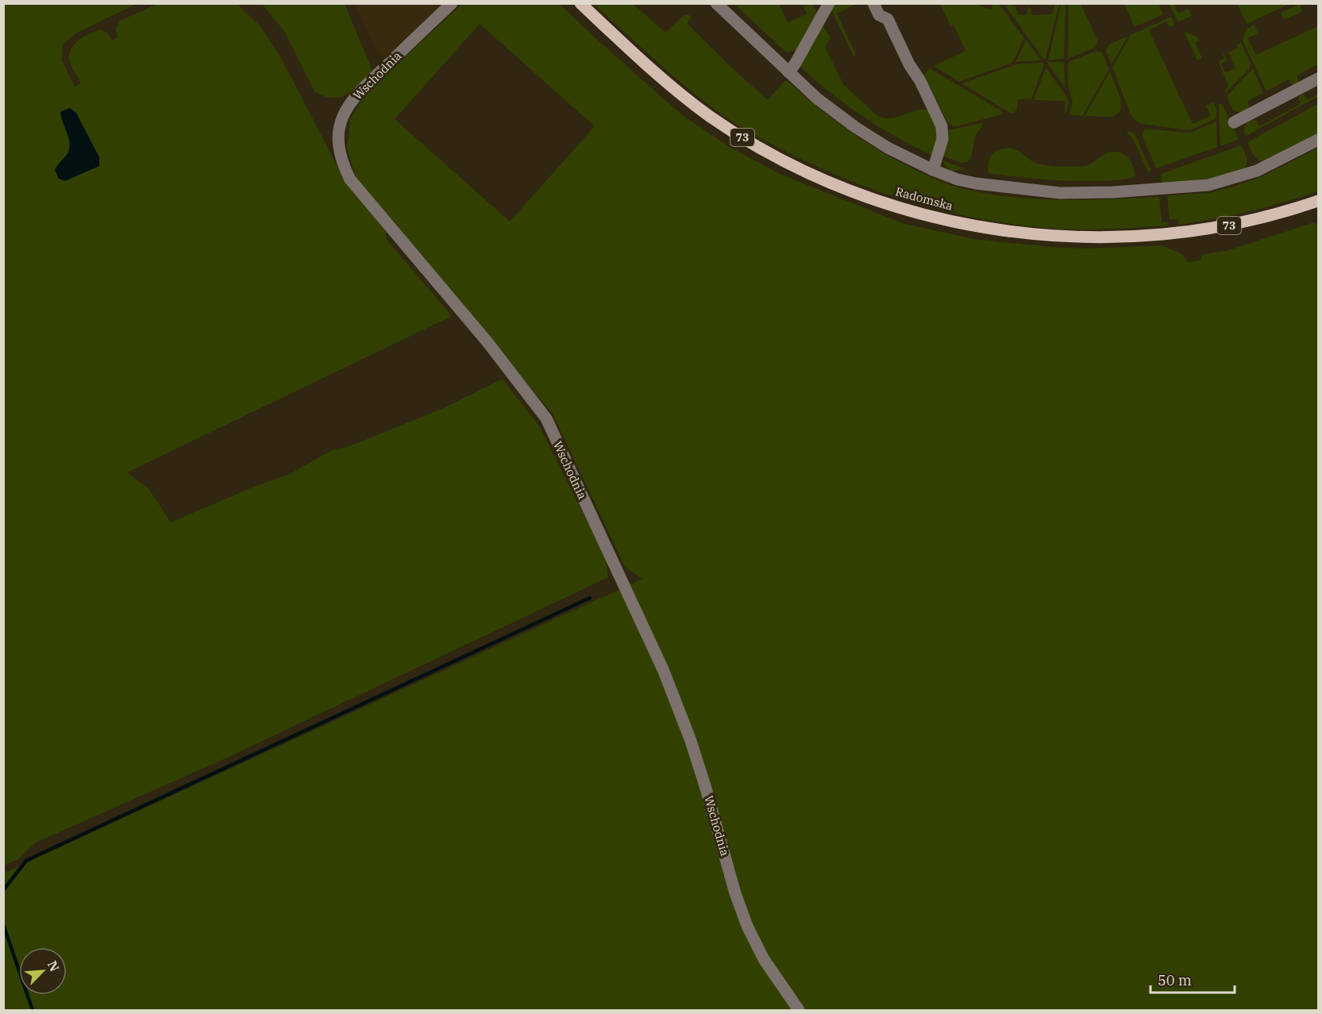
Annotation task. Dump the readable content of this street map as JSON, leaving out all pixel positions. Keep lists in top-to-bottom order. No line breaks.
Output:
{"streets":{"main road":["73","Radomska"],"street":["Wschodnia"]},"scale_bar":"50 m","north":"top right"}
